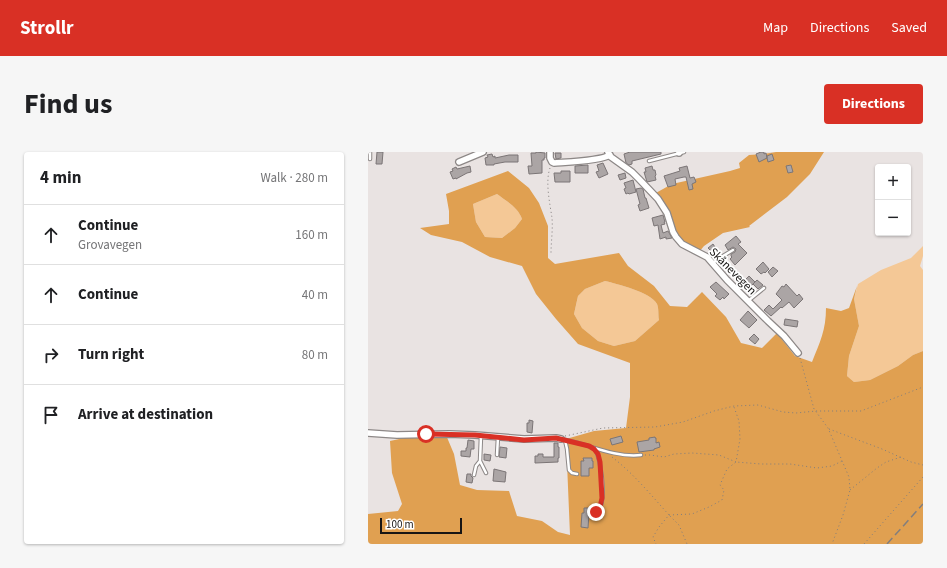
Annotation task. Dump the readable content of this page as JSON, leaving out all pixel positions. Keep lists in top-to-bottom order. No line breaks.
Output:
{"streets":{"street":["Skånevegen"]},"scale_bar":"100 m","page":{"header":"Strollr","nav":["Map","Directions","Saved"],"title":"Find us","buttons":"Directions","heading":["4 min","Walk · 280 m"],"map_buttons":["+","−"],"list":[["Continue","Grovavegen","160 m"],["Continue","40 m"],["Turn right","80 m"],"Arrive at destination"],"scale":"100 m"}}
